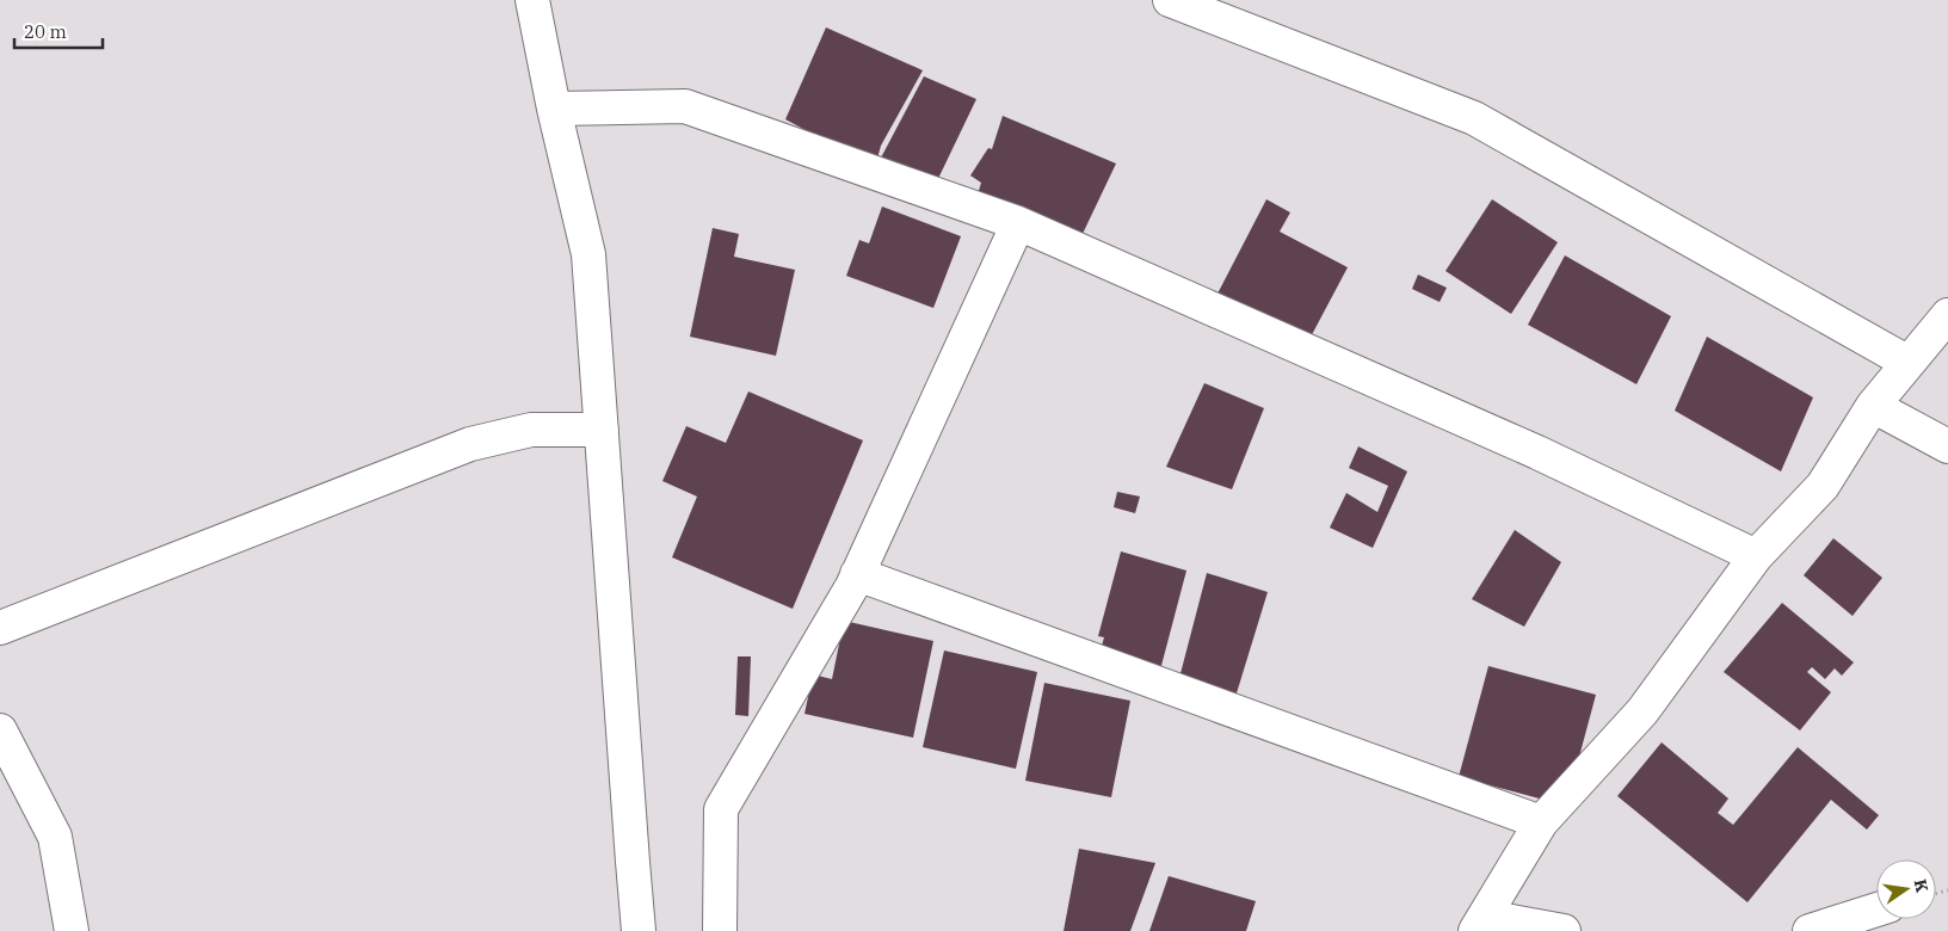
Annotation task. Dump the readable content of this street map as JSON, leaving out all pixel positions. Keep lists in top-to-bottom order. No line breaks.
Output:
{"scale_bar":"20 m","north":"right"}
